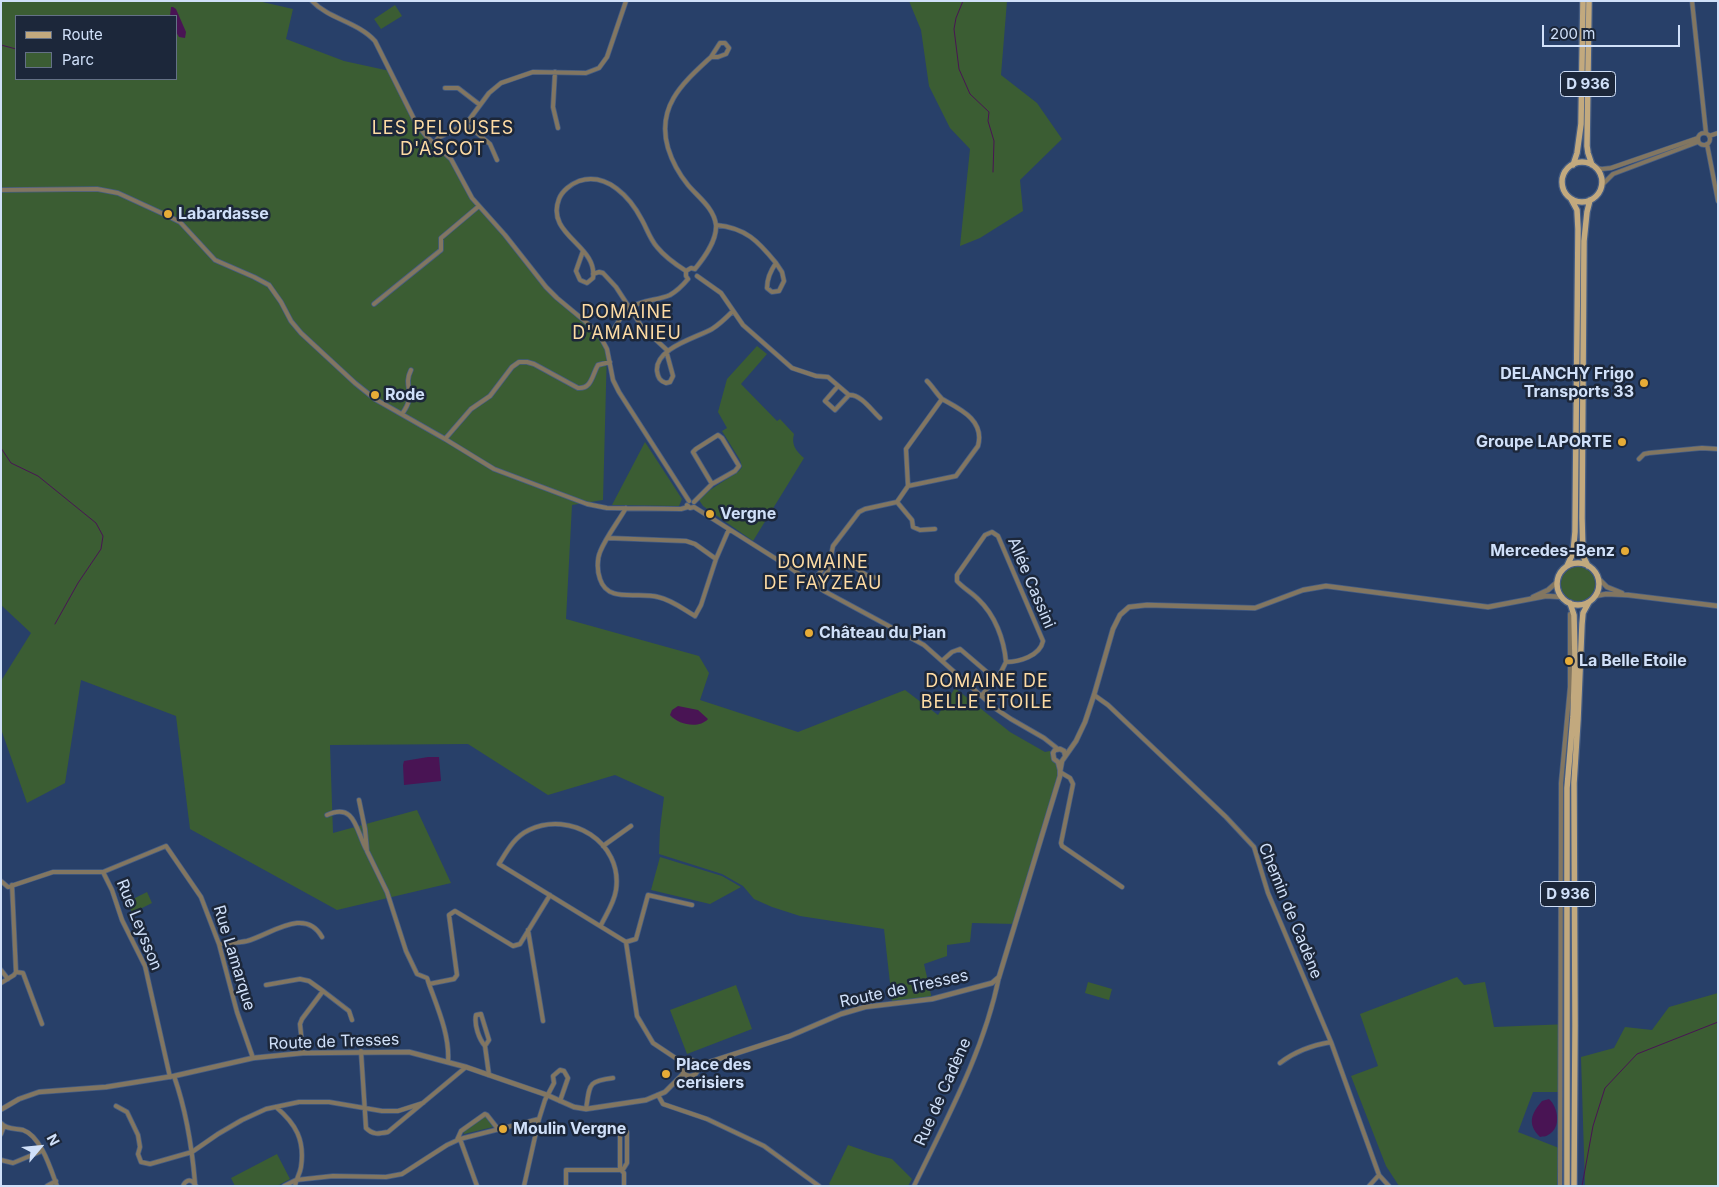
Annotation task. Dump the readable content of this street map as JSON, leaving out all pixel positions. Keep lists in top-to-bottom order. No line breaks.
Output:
{"streets":{"main road":["D 936"],"street":["Allée Cassini","Chemin de Cadène","Rue Leysson","Rue Lamarque","Route de Tresses","Rue de Cadène"]},"crossings":[["Rue Leysson","Rue Lamarque"],["Rue Leysson","Route de Tresses"],["Rue Lamarque","Route de Tresses"],["Route de Tresses","Rue de Cadène"]],"districts":["LES PELOUSES D'ASCOT","DOMAINE D'AMANIEU","DOMAINE DE FAYZEAU","DOMAINE DE BELLE ETOILE"],"places":["Labardasse","DELANCHY Frigo Transports 33","Rode","Groupe LAPORTE","Vergne","Mercedes-Benz","Château du Pian","La Belle Etoile","Place des cerisiers","Moulin Vergne"],"legend":["Route","Parc"],"scale_bar":"200 m","north":"top right"}
